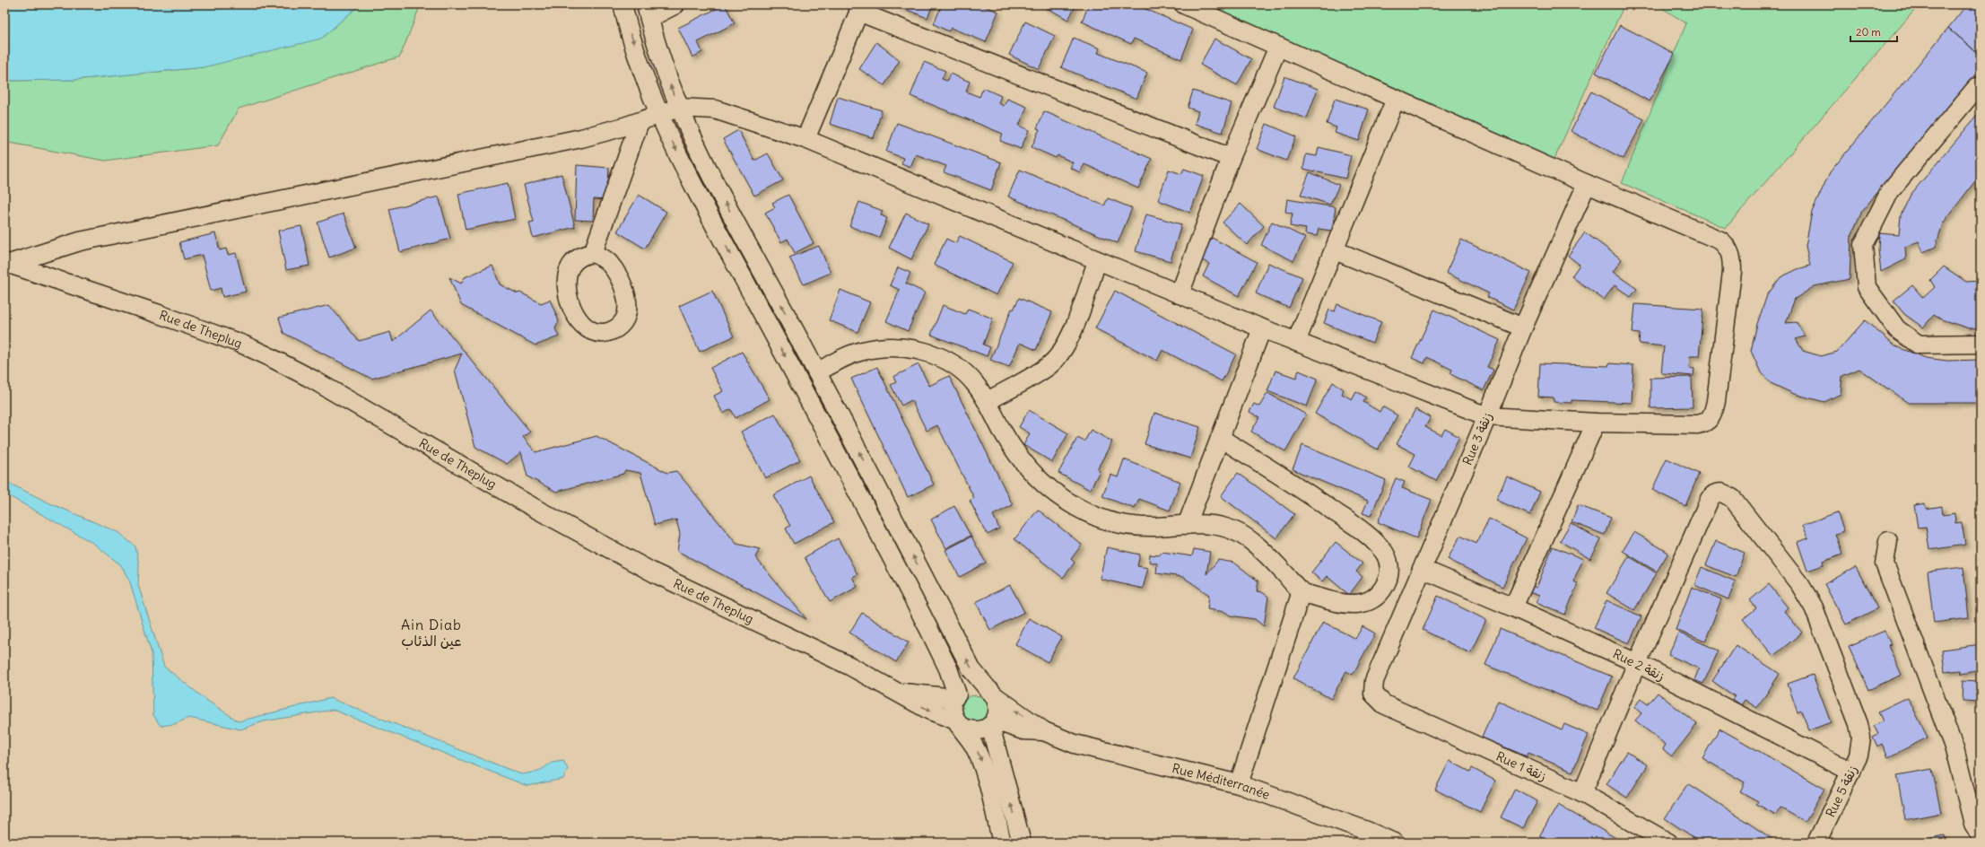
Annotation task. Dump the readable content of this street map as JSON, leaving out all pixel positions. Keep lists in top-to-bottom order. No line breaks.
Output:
{"streets":{"street":["Rue de Theplug","Rue 3 زنقة","Rue 2 زنقة","Rue 1 زنقة","Rue Méditerranée","Rue 5 زنقة"]},"crossings":[["Rue 3 زنقة","Rue 2 زنقة"],["Rue 3 زنقة","Rue 1 زنقة"],["Rue 2 زنقة","Rue 5 زنقة"]],"districts":["Ain Diab عين الذئاب"],"scale_bar":"20 m"}
